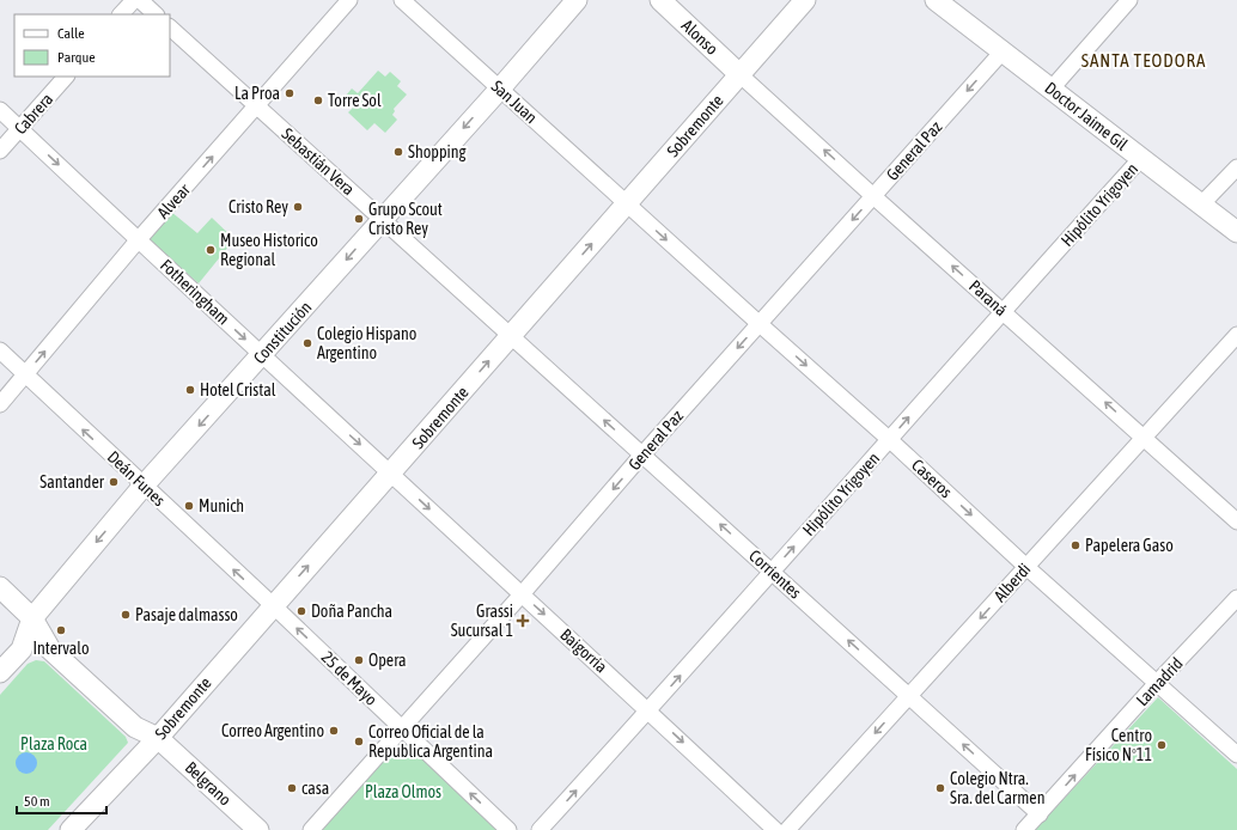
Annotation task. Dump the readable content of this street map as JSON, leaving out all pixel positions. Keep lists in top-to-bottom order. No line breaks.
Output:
{"streets":{"main road":["Alonso","Doctor Jaime Gil","Sobremonte","Constitución","Belgrano"],"street":["San Juan","Cabrera","General Paz","Sebastián Vera","Alvear","Hipólito Yrigoyen","Fotheringham","Paraná","Deán Funes","Caseros","Corrientes","Alberdi","Baigorria","25 de Mayo","Lamadrid"]},"crossings":[["Alonso","Sobremonte"],["Alonso","Paraná"],["San Juan","Sobremonte"],["San Juan","Constitución"],["San Juan","Caseros"],["Cabrera","Fotheringham"],["Doctor Jaime Gil","General Paz"],["Doctor Jaime Gil","Hipólito Yrigoyen"],["Sobremonte","Sebastián Vera"],["Sobremonte","Fotheringham"],["Sobremonte","Paraná"],["Sobremonte","Deán Funes"],["Sobremonte","Caseros"],["Sobremonte","Corrientes"],["Sobremonte","Baigorria"],["Sobremonte","25 de Mayo"],["Sobremonte","Belgrano"],["General Paz","Paraná"],["General Paz","Caseros"],["General Paz","Corrientes"],["General Paz","Baigorria"],["General Paz","25 de Mayo"],["Sebastián Vera","Alvear"],["Sebastián Vera","Constitución"],["Sebastián Vera","Corrientes"],["Alvear","Fotheringham"],["Alvear","Deán Funes"],["Hipólito Yrigoyen","Paraná"],["Hipólito Yrigoyen","Caseros"],["Hipólito Yrigoyen","Corrientes"],["Hipólito Yrigoyen","Baigorria"],["Fotheringham","Constitución"],["Fotheringham","Baigorria"],["Paraná","Alberdi"],["Constitución","Deán Funes"],["Constitución","Belgrano"],["Deán Funes","25 de Mayo"],["Caseros","Alberdi"],["Caseros","Lamadrid"],["Corrientes","Alberdi"],["Corrientes","Lamadrid"]],"one_way":["Sobremonte","General Paz","Alvear","Hipólito Yrigoyen","Fotheringham","Paraná","Constitución","Deán Funes","Caseros","Corrientes","Alberdi","Baigorria","25 de Mayo","Lamadrid"],"districts":["SANTA TEODORA"],"parks":["Plaza Roca","Plaza Olmos"],"places":{"other":["La Proa","Torre Sol","Shopping","Cristo Rey","Grupo Scout Cristo Rey","Museo Historico Regional","Colegio Hispano Argentino","Hotel Cristal","Santander","Munich","Papelera Gaso","Doña Pancha","Pasaje dalmasso","Intervalo","Opera","Correo Argentino","Correo Oficial de la Republica Argentina","Centro Físico Nº11","casa","Colegio Ntra. Sra. del Carmen"],"health":["Grassi Sucursal 1"]},"legend":["Calle","Parque"],"scale_bar":"50 m"}
